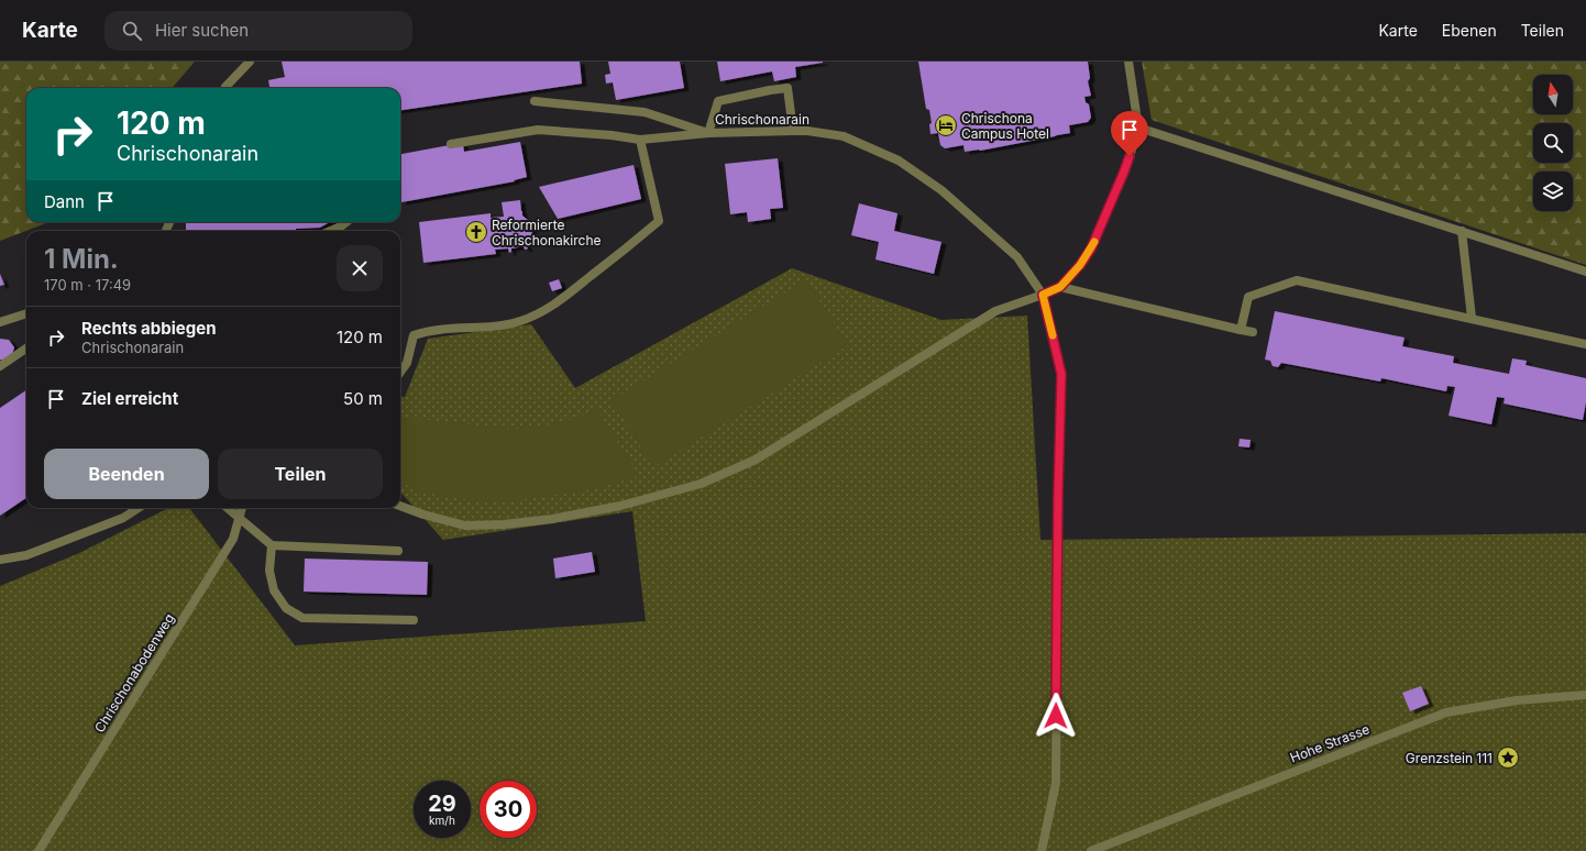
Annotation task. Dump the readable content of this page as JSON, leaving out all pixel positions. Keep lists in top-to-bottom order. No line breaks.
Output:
{"streets":{"street":["Chrischonarain","Chrischonabodenweg","Hohe Strasse"]},"places":{"hotel":["Chrischona Campus Hotel"],"church":["Reformierte Chrischonakirche"],"place":["Grenzstein 111"]},"north":"top","page":{"header":"Karte","search":"Hier suchen","nav":["Karte","Ebenen","Teilen"],"turn":["120 m","Chrischonarain"],"then":"Dann","heading":["1 Min.","170 m · 17:49"],"list":[{"name":"Rechts abbiegen","note":"Chrischonarain","value":"120 m"},{"name":"Ziel erreicht","value":"50 m"}],"buttons":["Beenden","Teilen"],"speed":"29 km/h","limit":"30"}}
